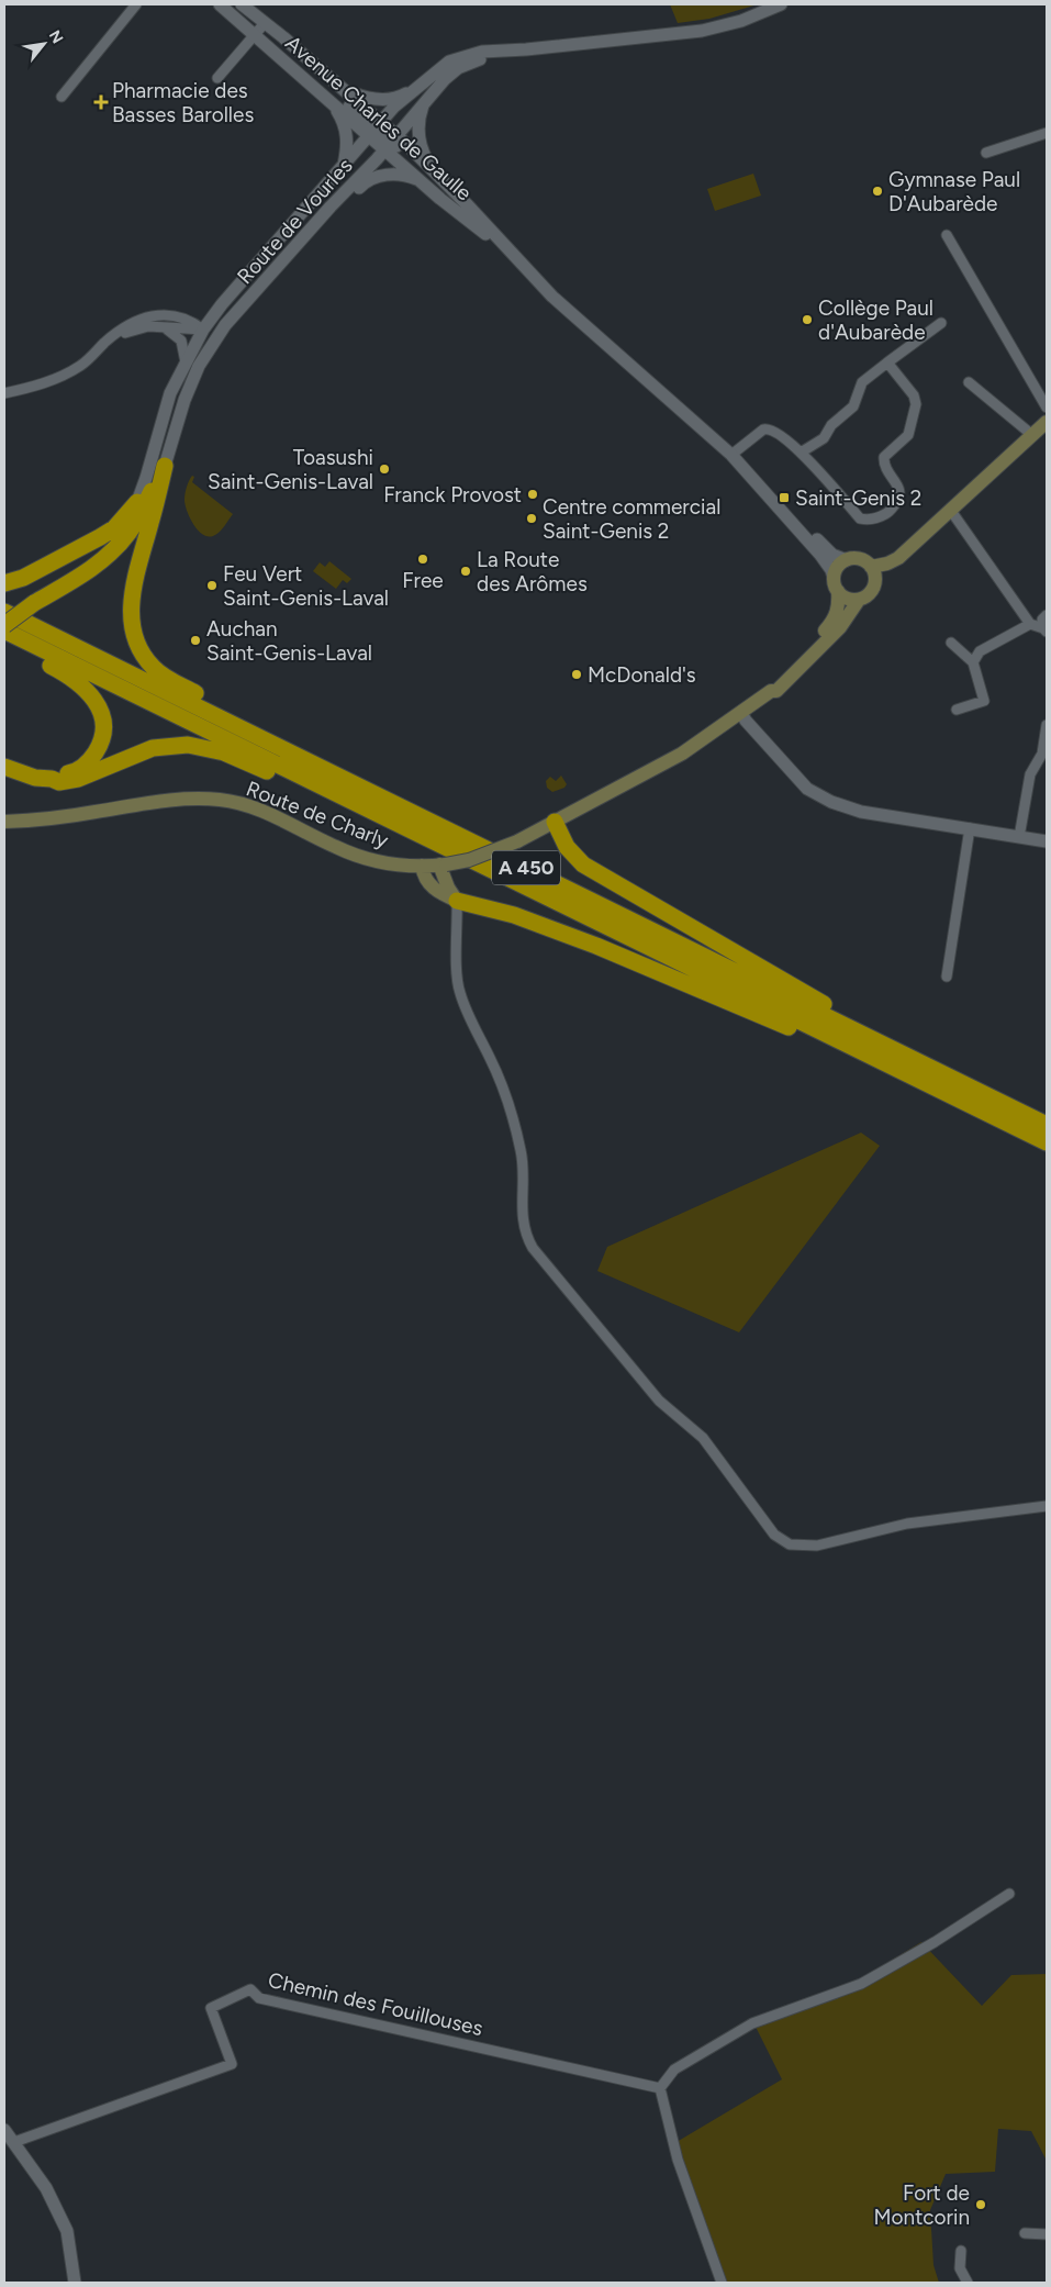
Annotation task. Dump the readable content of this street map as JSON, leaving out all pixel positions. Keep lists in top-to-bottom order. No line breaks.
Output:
{"streets":{"highway":["A 450"],"main road":["Route de Charly"],"street":["Avenue Charles de Gaulle","Route de Vourles","Chemin des Fouillouses"]},"crossings":[["Avenue Charles de Gaulle","Route de Vourles"],["Avenue Charles de Gaulle","Route de Charly"]],"places":{"health":["Pharmacie des Basses Barolles"],"other":["Gymnase Paul D'Aubarède","Collège Paul d'Aubarède","Toasushi Saint-Genis-Laval","Franck Provost","Centre commercial Saint-Genis 2","Free","La Route des Arômes","Feu Vert Saint-Genis-Laval","Auchan Saint-Genis-Laval","McDonald's","Fort de Montcorin"],"transit":["Saint-Genis 2"]},"north":"top right"}
